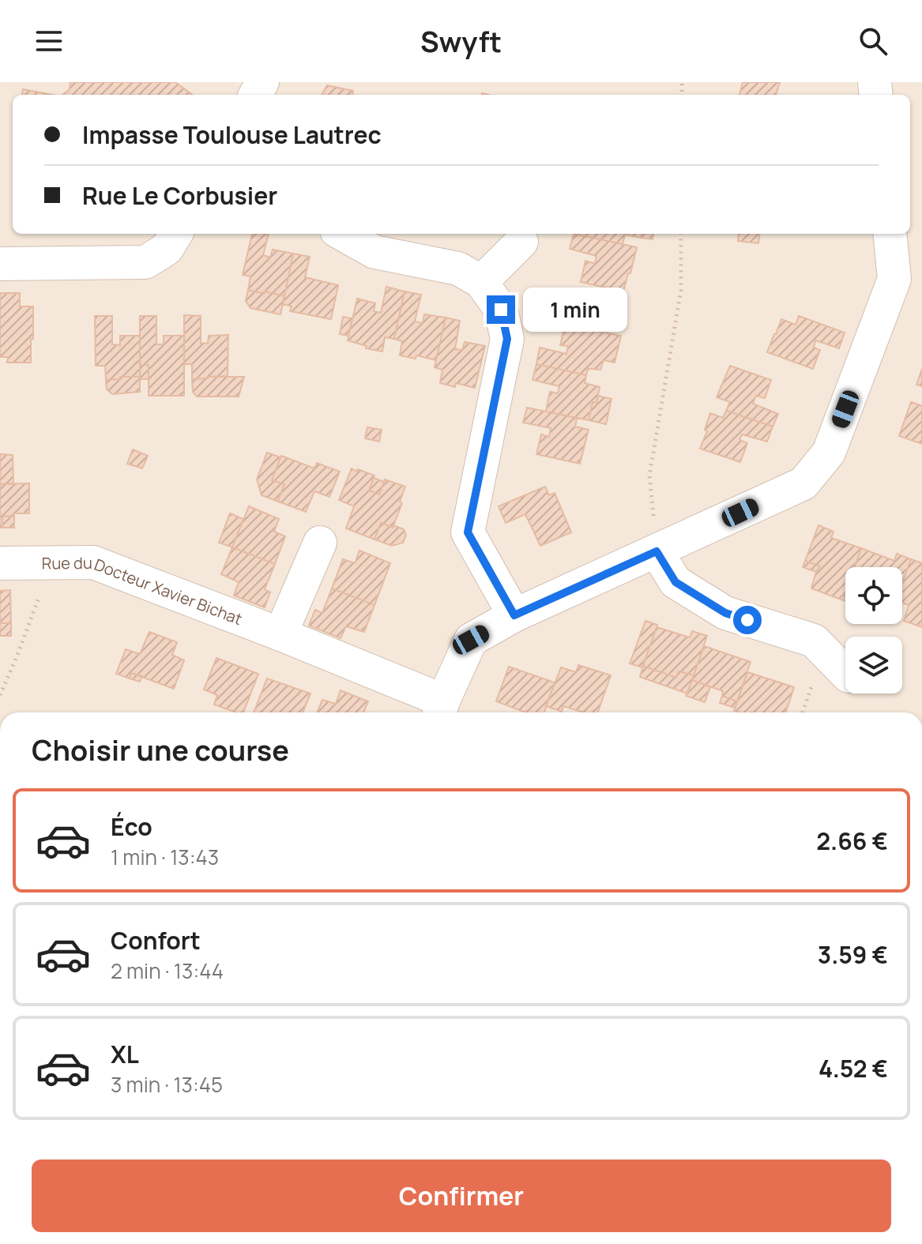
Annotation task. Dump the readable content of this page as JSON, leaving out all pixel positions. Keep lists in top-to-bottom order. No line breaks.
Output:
{"streets":{"street":["Rue du Docteur Xavier Bichat"]},"page":{"header":"Swyft","banner":["Impasse Toulouse Lautrec","Rue Le Corbusier"],"bubble":"1 min","heading":"Choisir une course","list":[{"name":"Éco","note":"1 min · 13:43","value":"2.66 €"},{"name":"Confort","note":"2 min · 13:44","value":"3.59 €"},{"name":"XL","note":"3 min · 13:45","value":"4.52 €"}],"buttons":"Confirmer"}}
